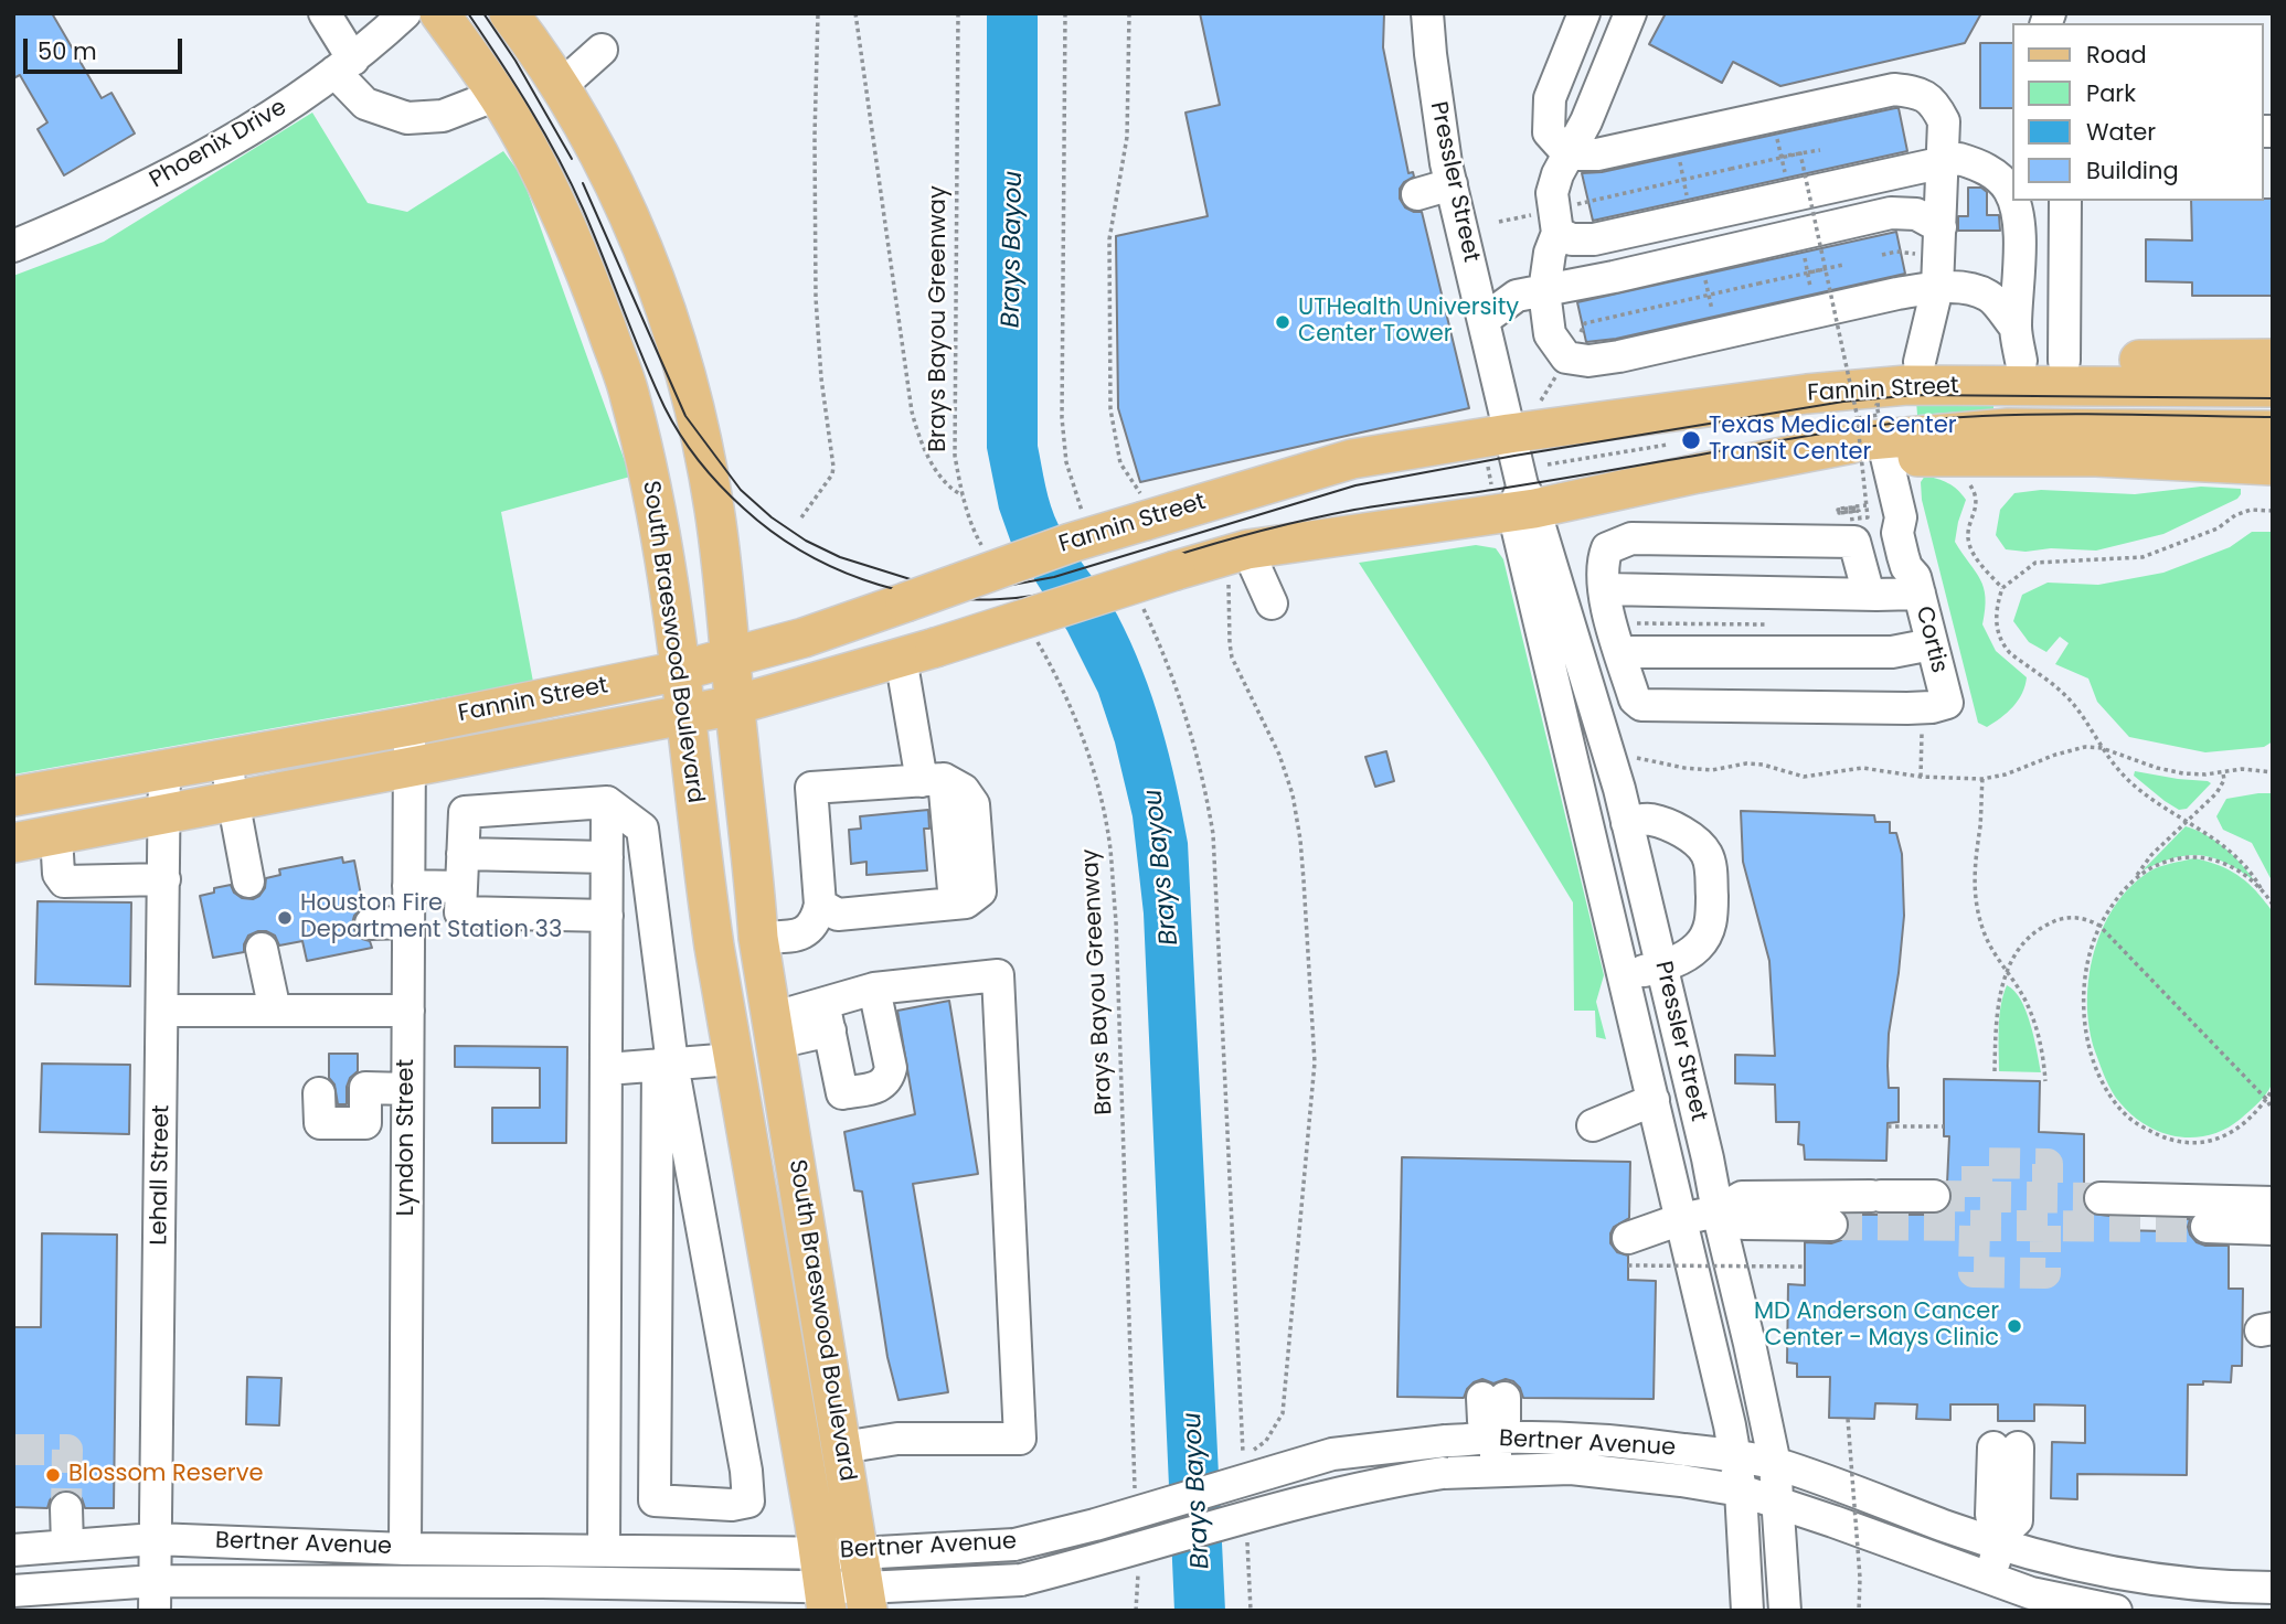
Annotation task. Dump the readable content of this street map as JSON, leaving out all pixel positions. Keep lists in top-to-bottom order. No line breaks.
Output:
{"streets":{"main road":["Fannin Street","South Braeswood Boulevard"],"street":["Phoenix Drive","Pressler Street","Cortis","Lyndon Street","Lehall Street","Bertner Avenue"],"path":["Brays Bayou Greenway"]},"crossings":[["Pressler Street","Fannin Street"],["Pressler Street","Bertner Avenue"],["Fannin Street","Cortis"],["Fannin Street","South Braeswood Boulevard"],["Fannin Street","Lyndon Street"],["Fannin Street","Lehall Street"],["South Braeswood Boulevard","Bertner Avenue"],["Lyndon Street","Bertner Avenue"],["Lehall Street","Bertner Avenue"]],"water":["Brays Bayou"],"places":["UTHealth University Center Tower","Texas Medical Center Transit Center","Houston Fire Department Station 33","MD Anderson Cancer Center - Mays Clinic","Blossom Reserve"],"legend":["Road","Park","Water","Building"],"scale_bar":"50 m"}
